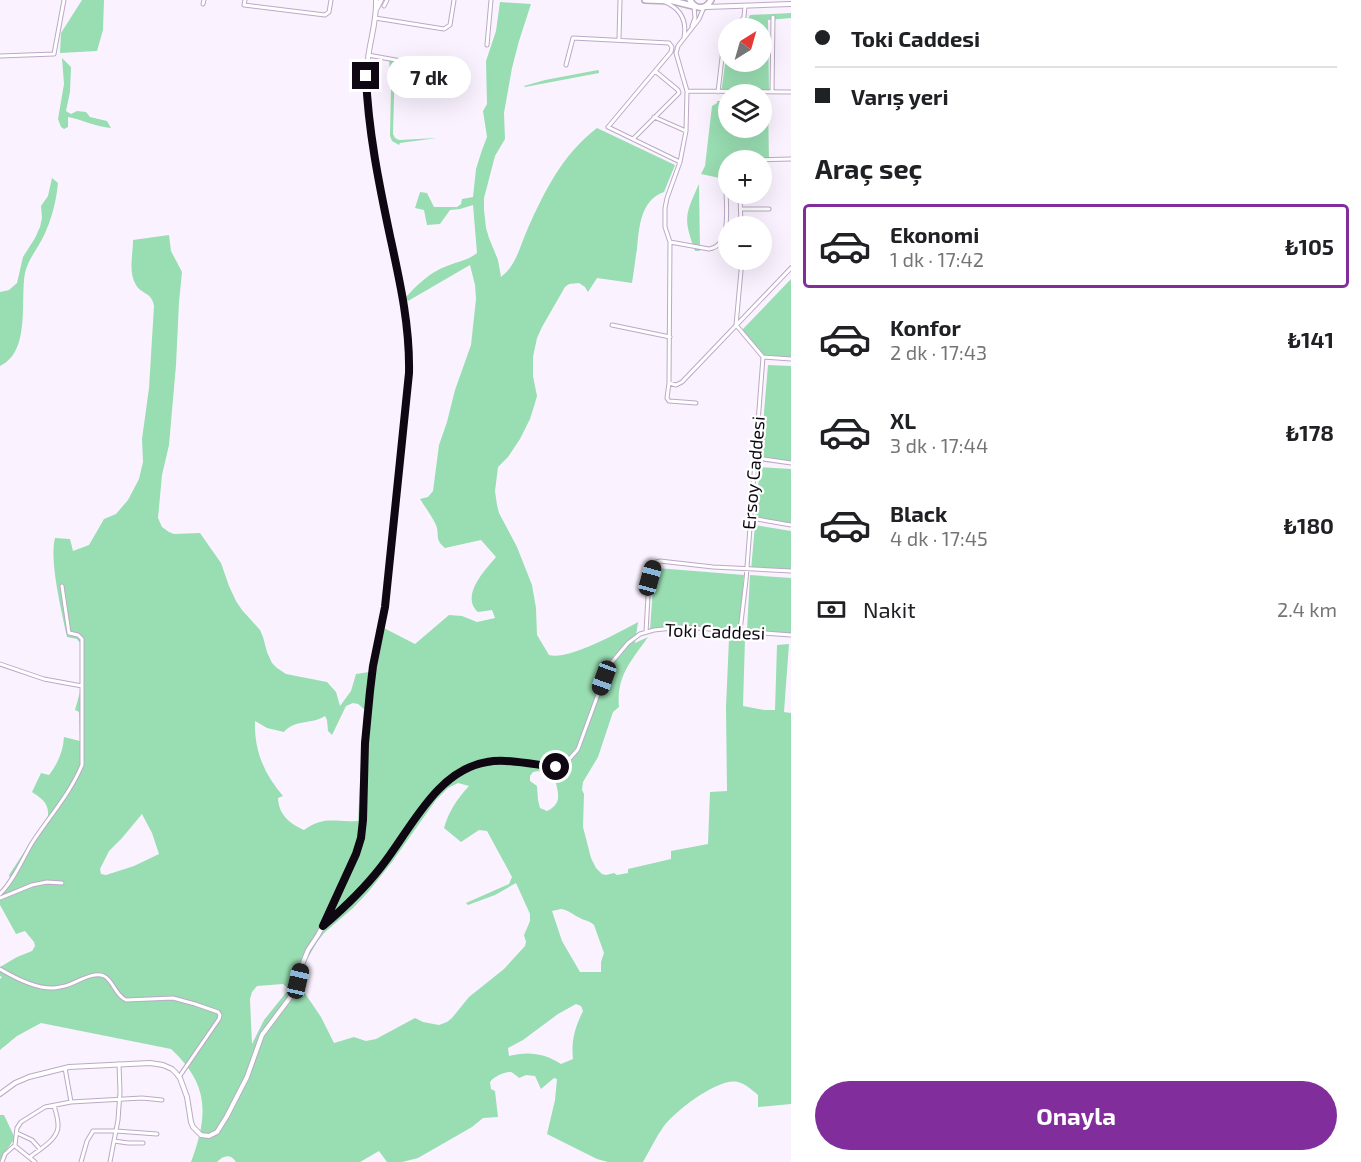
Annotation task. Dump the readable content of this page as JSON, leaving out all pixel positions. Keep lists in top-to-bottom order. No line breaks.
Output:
{"streets":{"street":["Ersoy Caddesi","Toki Caddesi"]},"crossings":[["Ersoy Caddesi","Toki Caddesi"]],"north":"top right","page":{"banner":["Toki Caddesi","Varış yeri"],"map_buttons":["+","−"],"bubble":"7 dk","heading":"Araç seç","list":[{"name":"Ekonomi","note":"1 dk · 17:42","value":"₺105"},{"name":"Konfor","note":"2 dk · 17:43","value":"₺141"},{"name":"XL","note":"3 dk · 17:44","value":"₺178"},{"name":"Black","note":"4 dk · 17:45","value":"₺180"}],"pay":["Nakit","2.4 km"],"buttons":"Onayla"}}
